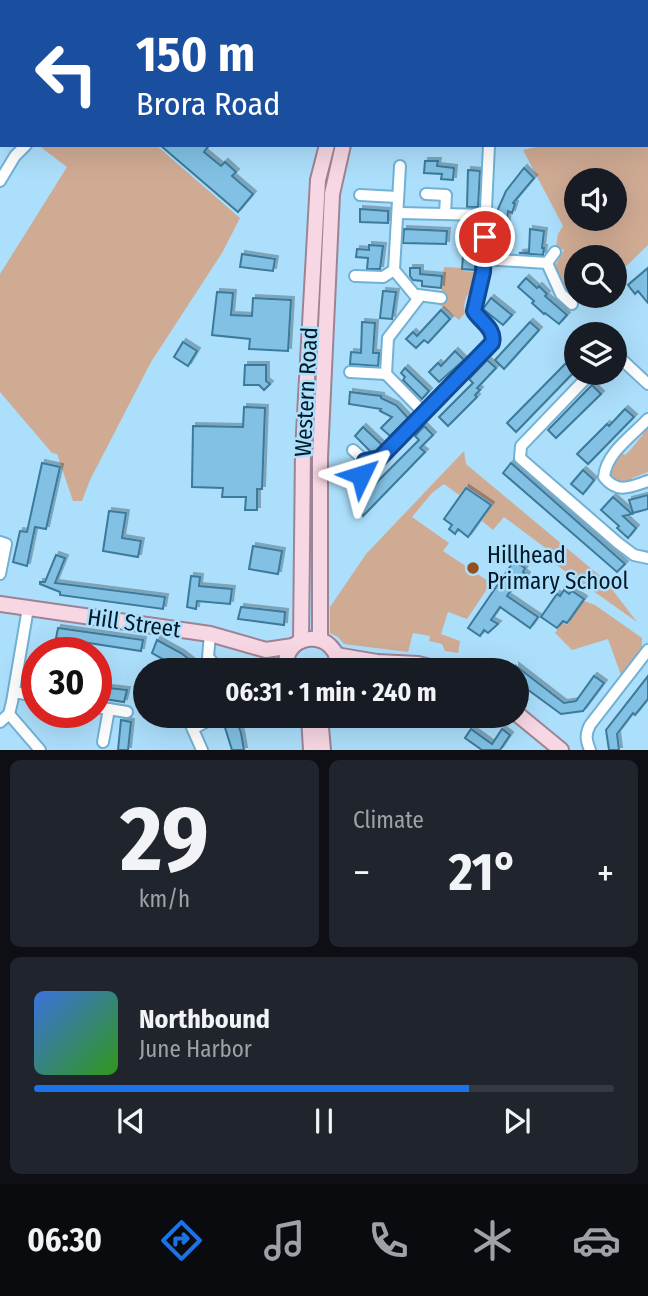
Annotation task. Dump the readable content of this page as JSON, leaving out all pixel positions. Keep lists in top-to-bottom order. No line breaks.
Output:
{"streets":{"main road":["Western Road","Hill Street"]},"crossings":[["Western Road","Hill Street"]],"places":["Hillhead Primary School"],"page":{"turn":["150 m","Brora Road"],"limit":"30","trip":"06:31 · 1 min · 240 m","tile":[["29","km/h"],"Climate"],"heat":["−","21°","+"],"song":["Northbound","June Harbor"],"tabs":"06:30"}}
